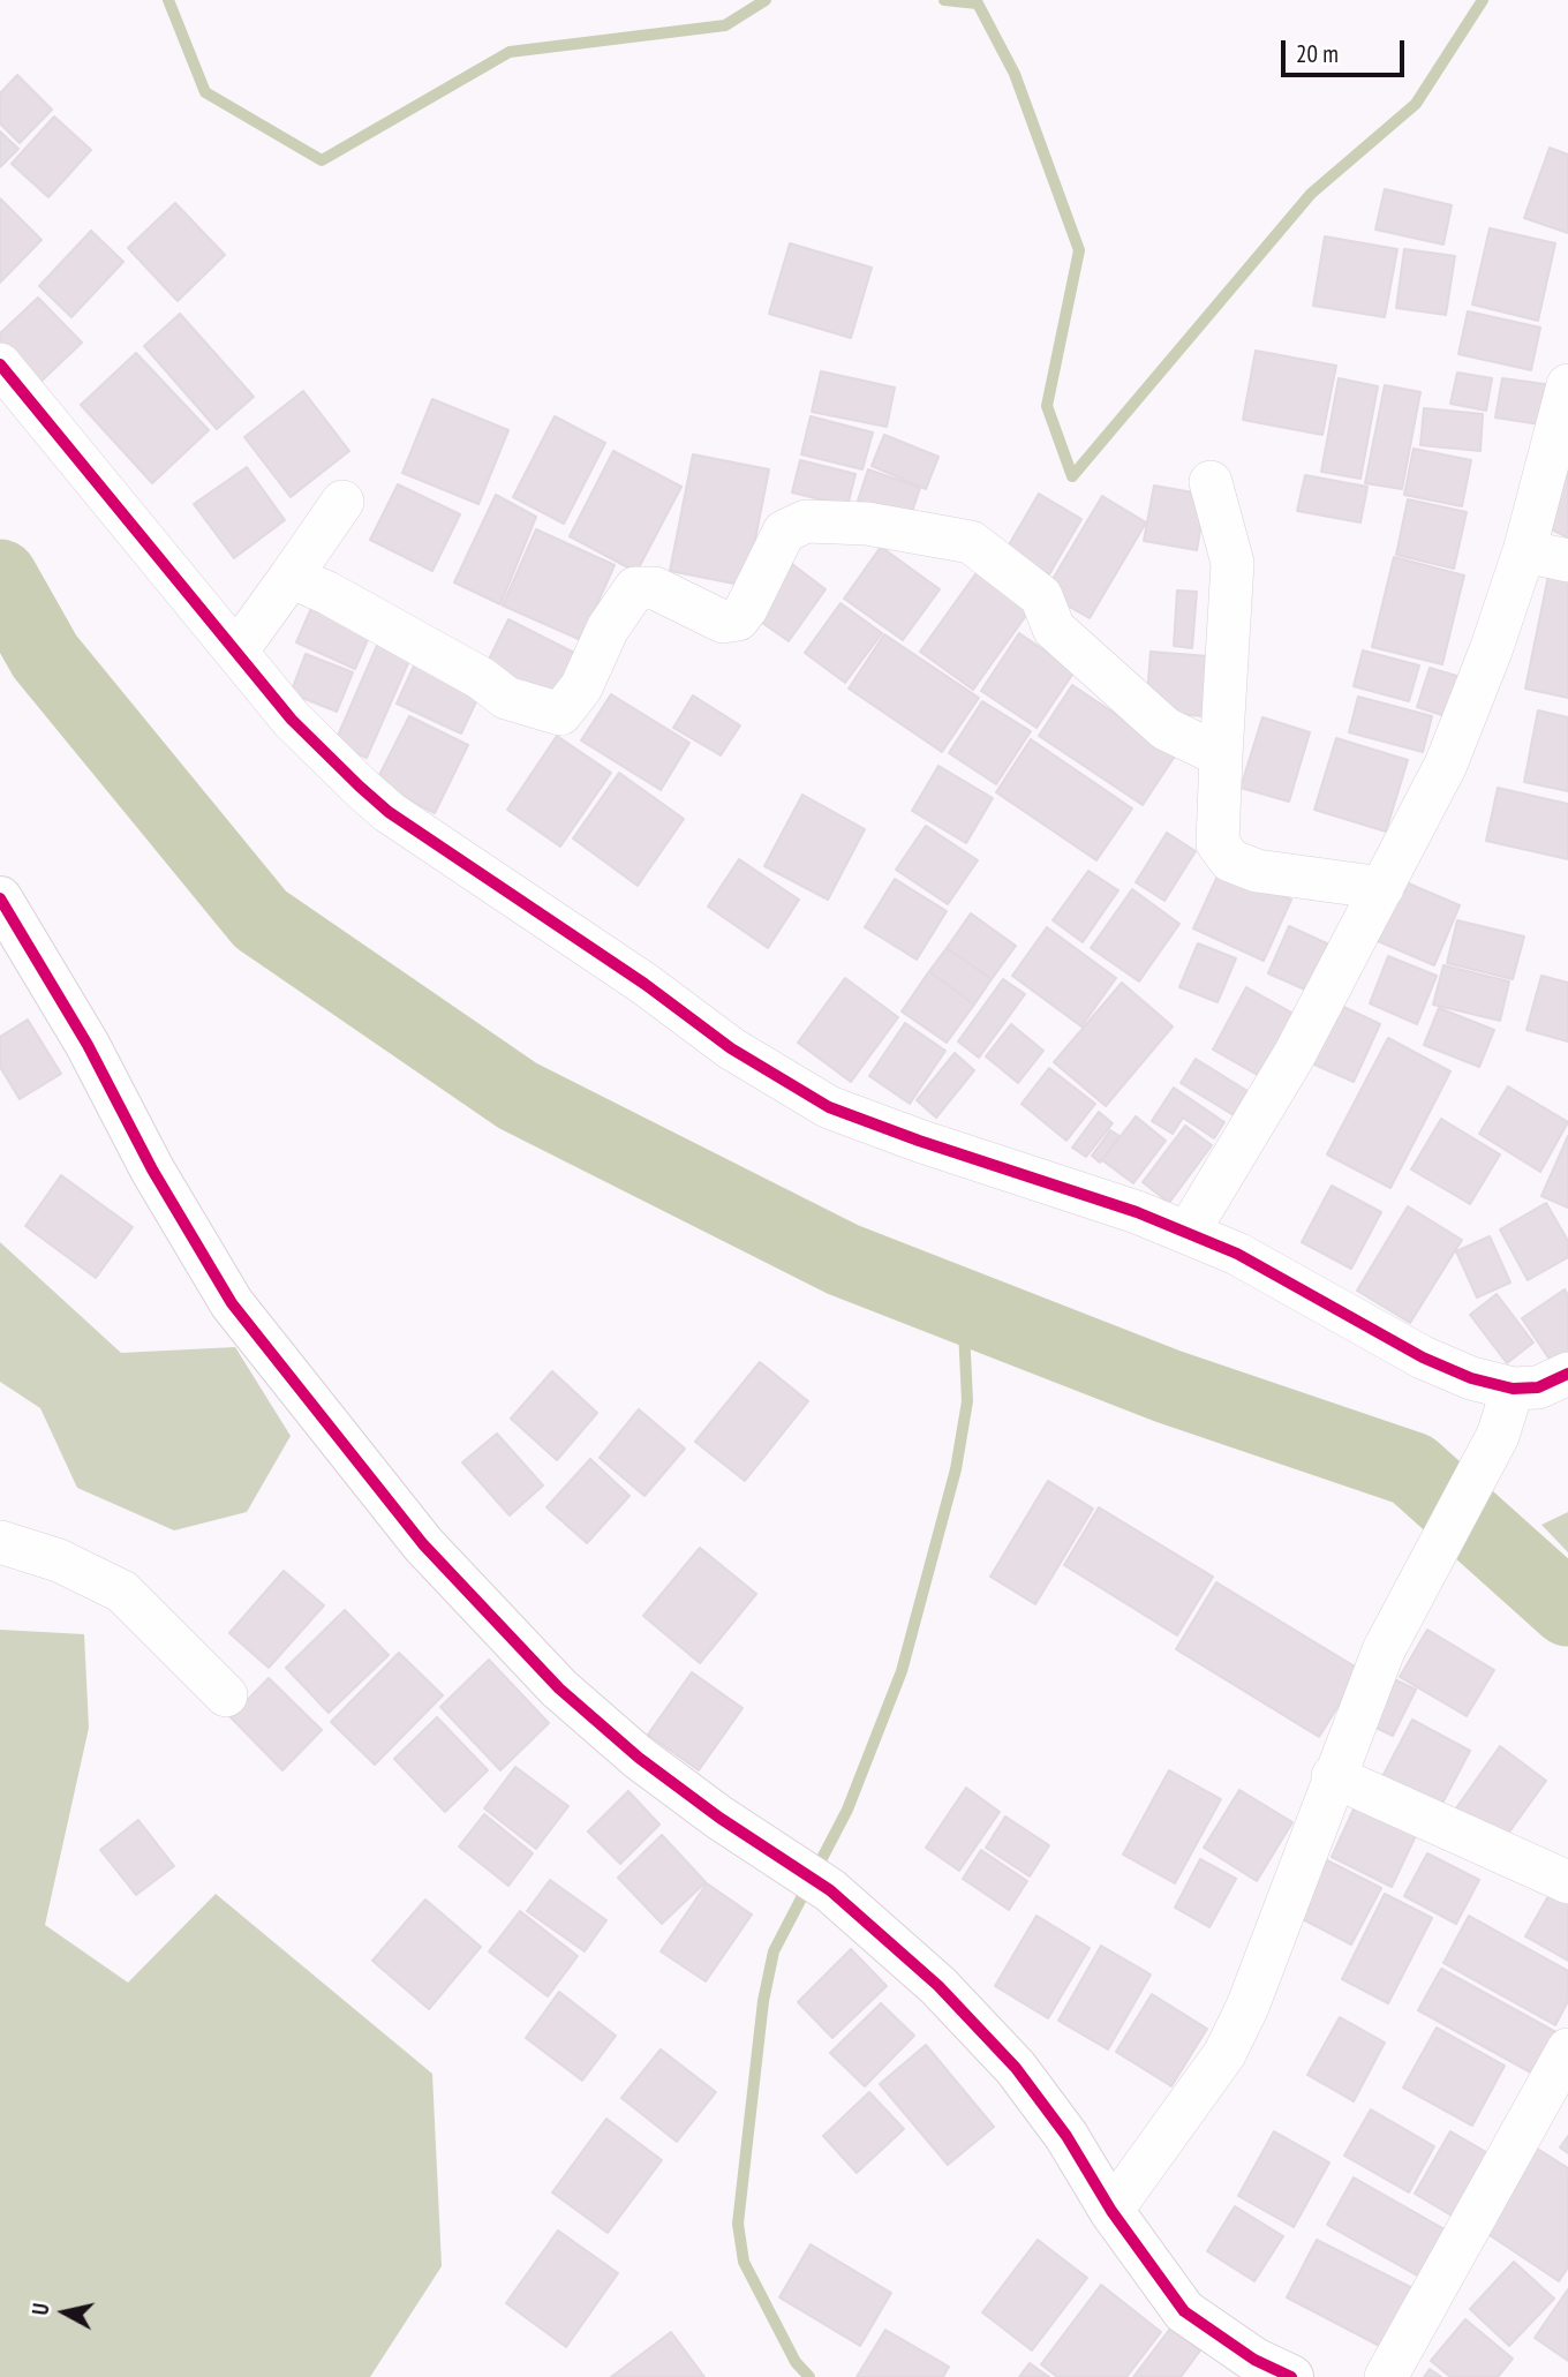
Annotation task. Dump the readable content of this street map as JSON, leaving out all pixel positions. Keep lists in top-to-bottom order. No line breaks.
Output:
{"scale_bar":"20 m","north":"left"}
